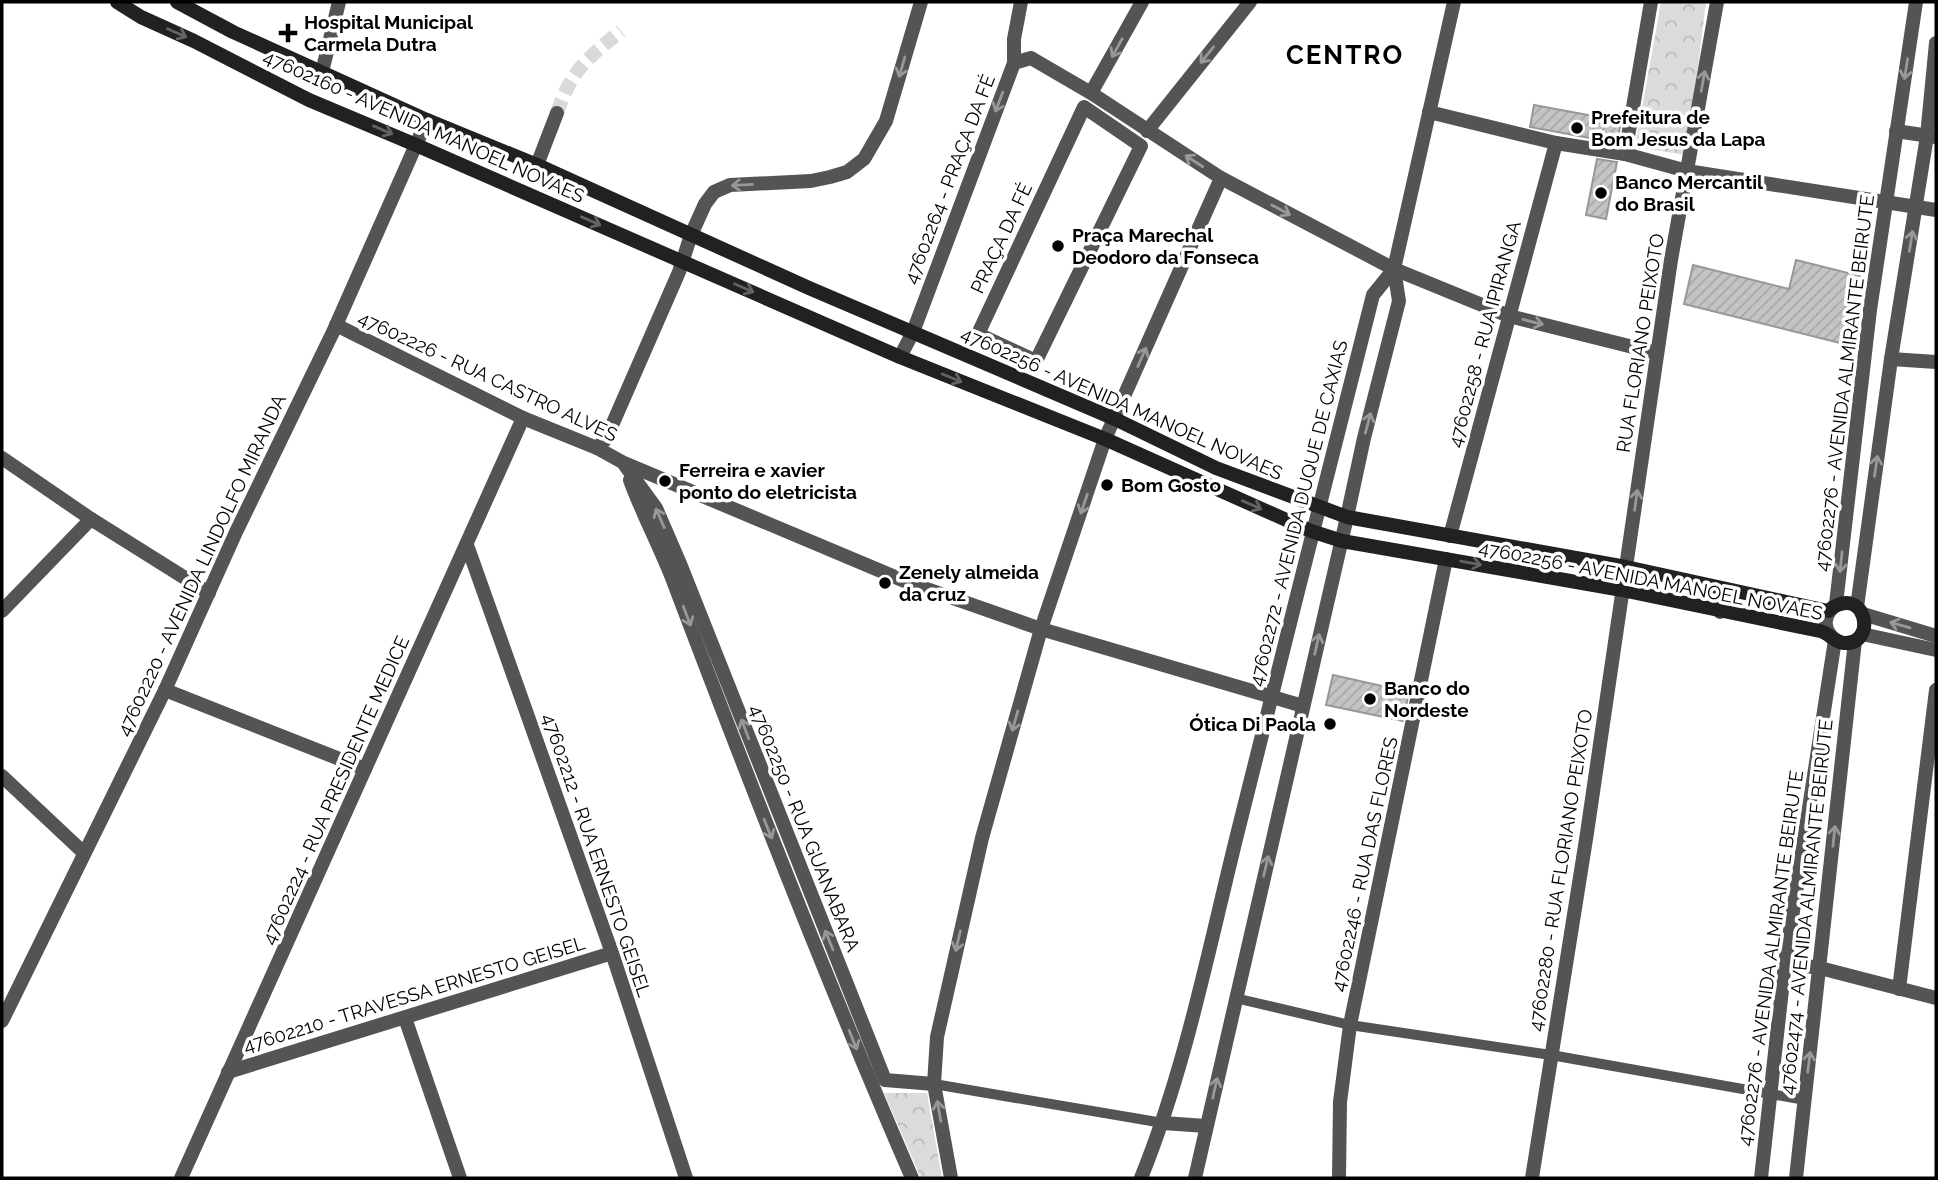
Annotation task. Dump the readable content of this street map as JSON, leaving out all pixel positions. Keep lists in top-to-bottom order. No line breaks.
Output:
{"streets":{"main road":["47602160 - AVENIDA MANOEL NOVAES","47602256 - AVENIDA MANOEL NOVAES"],"street":["47602264 - PRAÇA DA FÉ","PRAÇA DA FÉ","47602258 - RUA IPIRANGA","RUA FLORIANO PEIXOTO","47602226 - RUA CASTRO ALVES","47602276 - AVENIDA ALMIRANTE BEIRUTE","47602272 - AVENIDA DUQUE DE CAXIAS","47602220 - AVENIDA LINDOLFO MIRANDA","47602224 - RUA PRESIDENTE MEDICE","47602212 - RUA ERNESTO GEISEL","47602246 - RUA DAS FLORES","47602280 - RUA FLORIANO PEIXOTO","47602474 - AVENIDA ALMIRANTE BEIRUTE","47602210 - TRAVESSA ERNESTO GEISEL"]},"crossings":[["47602160 - AVENIDA MANOEL NOVAES","47602256 - AVENIDA MANOEL NOVAES"],["47602160 - AVENIDA MANOEL NOVAES","47602220 - AVENIDA LINDOLFO MIRANDA"],["47602264 - PRAÇA DA FÉ","47602258 - RUA IPIRANGA"],["47602264 - PRAÇA DA FÉ","RUA FLORIANO PEIXOTO"],["47602264 - PRAÇA DA FÉ","47602256 - AVENIDA MANOEL NOVAES"],["47602264 - PRAÇA DA FÉ","47602272 - AVENIDA DUQUE DE CAXIAS"],["47602258 - RUA IPIRANGA","47602256 - AVENIDA MANOEL NOVAES"],["RUA FLORIANO PEIXOTO","47602256 - AVENIDA MANOEL NOVAES"],["RUA FLORIANO PEIXOTO","47602280 - RUA FLORIANO PEIXOTO"],["47602226 - RUA CASTRO ALVES","47602272 - AVENIDA DUQUE DE CAXIAS"],["47602226 - RUA CASTRO ALVES","47602220 - AVENIDA LINDOLFO MIRANDA"],["47602226 - RUA CASTRO ALVES","47602224 - RUA PRESIDENTE MEDICE"],["47602276 - AVENIDA ALMIRANTE BEIRUTE","47602256 - AVENIDA MANOEL NOVAES"],["47602276 - AVENIDA ALMIRANTE BEIRUTE","47602474 - AVENIDA ALMIRANTE BEIRUTE"],["47602256 - AVENIDA MANOEL NOVAES","47602272 - AVENIDA DUQUE DE CAXIAS"],["47602256 - AVENIDA MANOEL NOVAES","47602220 - AVENIDA LINDOLFO MIRANDA"],["47602256 - AVENIDA MANOEL NOVAES","47602246 - RUA DAS FLORES"],["47602256 - AVENIDA MANOEL NOVAES","47602280 - RUA FLORIANO PEIXOTO"],["47602256 - AVENIDA MANOEL NOVAES","47602474 - AVENIDA ALMIRANTE BEIRUTE"],["47602224 - RUA PRESIDENTE MEDICE","47602212 - RUA ERNESTO GEISEL"],["47602224 - RUA PRESIDENTE MEDICE","47602210 - TRAVESSA ERNESTO GEISEL"],["47602212 - RUA ERNESTO GEISEL","47602210 - TRAVESSA ERNESTO GEISEL"]],"one_way":["47602160 - AVENIDA MANOEL NOVAES"],"districts":["CENTRO"],"places":{"health":["Hospital Municipal Carmela Dutra"],"other":["Prefeitura de Bom Jesus da Lapa","Banco Mercantil do Brasil","Praça Marechal Deodoro da Fonseca","Ferreira e xavier ponto do eletricista","Bom Gosto","Zenely almeida da cruz","Banco do Nordeste","Ótica Di Paola"]}}
